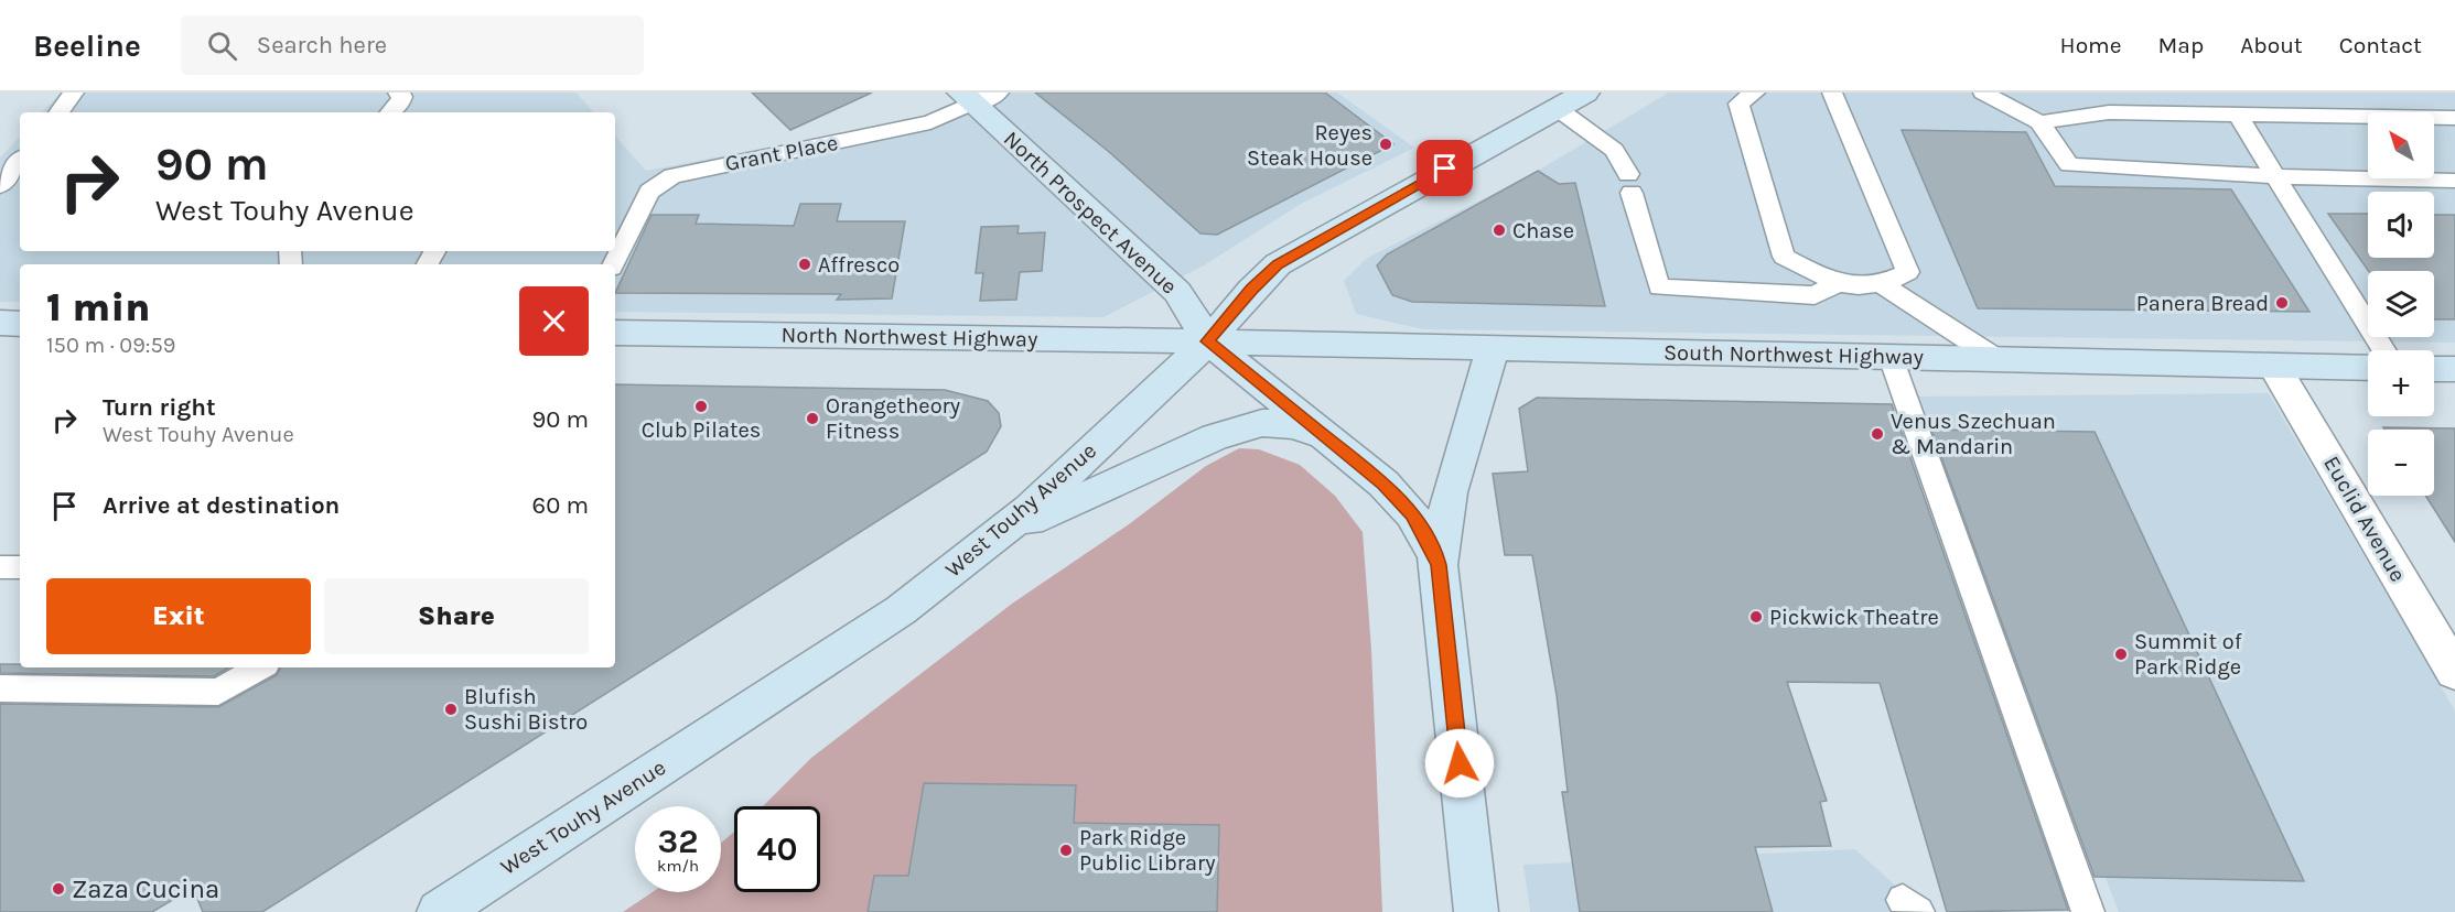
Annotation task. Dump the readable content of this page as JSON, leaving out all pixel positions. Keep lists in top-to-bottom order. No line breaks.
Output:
{"streets":{"main road":["North Prospect Avenue","North Northwest Highway","South Northwest Highway","West Touhy Avenue"],"street":["Euclid Avenue"],"lane":["Grant Place"]},"crossings":[["Grant Place","North Prospect Avenue"],["North Prospect Avenue","North Northwest Highway"],["North Prospect Avenue","South Northwest Highway"],["North Prospect Avenue","West Touhy Avenue"],["North Northwest Highway","South Northwest Highway"],["North Northwest Highway","West Touhy Avenue"],["South Northwest Highway","West Touhy Avenue"],["South Northwest Highway","Euclid Avenue"]],"places":["Reyes Steak House","Chase","Affresco","Panera Bread","Club Pilates","Orangetheory Fitness","Venus Szechuan & Mandarin","Pickwick Theatre","Summit of Park Ridge","Blufish Sushi Bistro","Park Ridge Public Library","Zaza Cucina"],"north":"top left","page":{"header":"Beeline","search":"Search here","nav":["Home","Map","About","Contact"],"map_buttons":["+","−"],"turn":["90 m","West Touhy Avenue"],"heading":["1 min","150 m · 09:59"],"list":[{"name":"Turn right","note":"West Touhy Avenue","value":"90 m"},{"name":"Arrive at destination","value":"60 m"}],"buttons":["Exit","Share"],"speed":"32 km/h","limit":"40"}}
